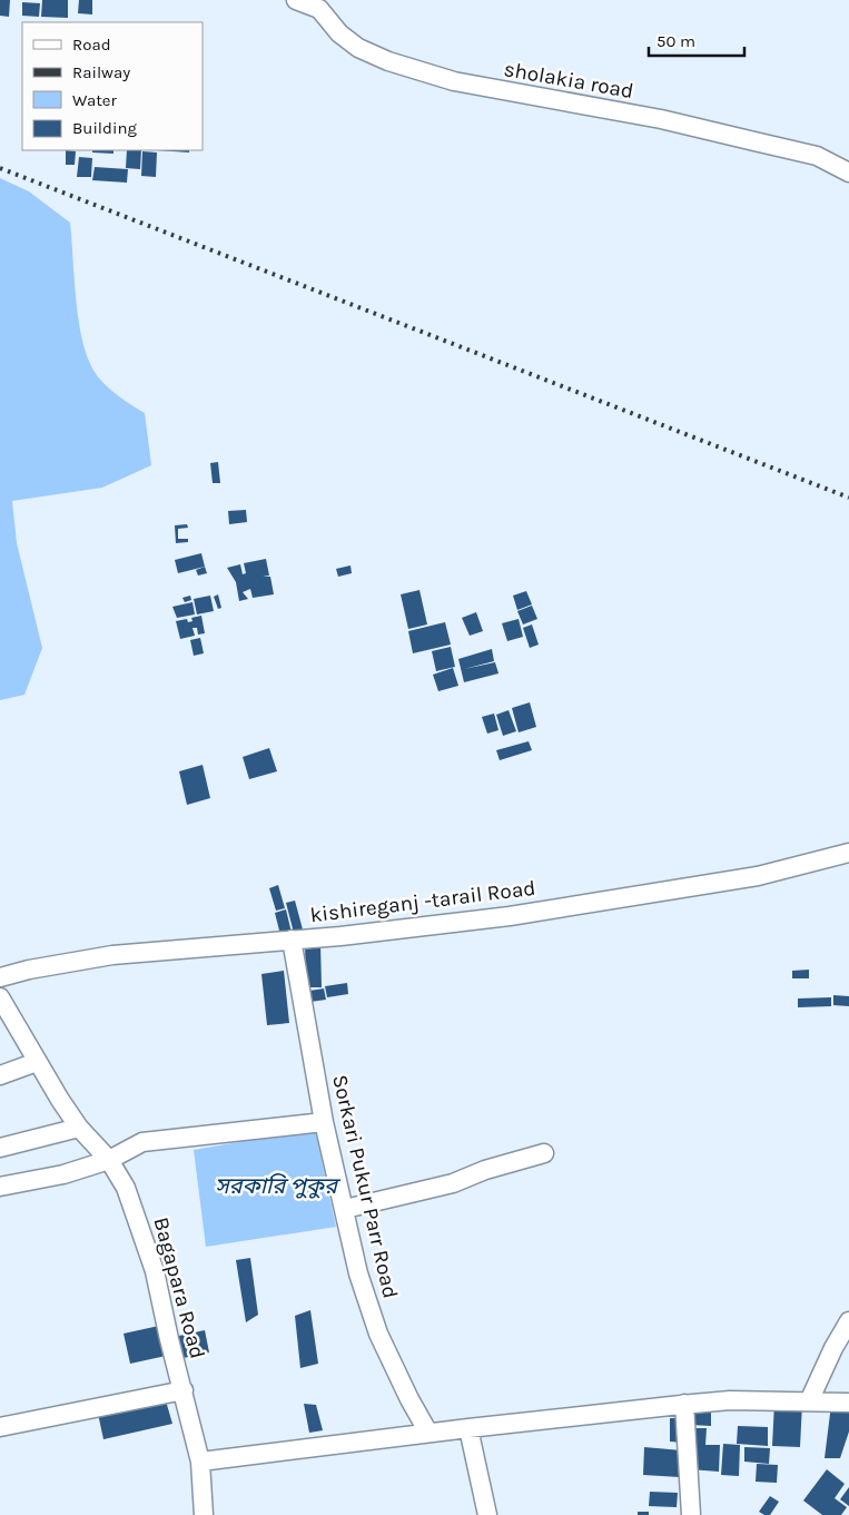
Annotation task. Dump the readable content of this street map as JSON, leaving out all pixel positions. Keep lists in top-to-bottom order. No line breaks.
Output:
{"streets":{"street":["sholakia road","kishireganj -tarail Road","Sorkari Pukur Parr Road","Bagapara Road"]},"crossings":[["kishireganj -tarail Road","Sorkari Pukur Parr Road"]],"water":["সরকারি পুকুর"],"legend":["Road","Railway","Water","Building"],"scale_bar":"50 m"}
